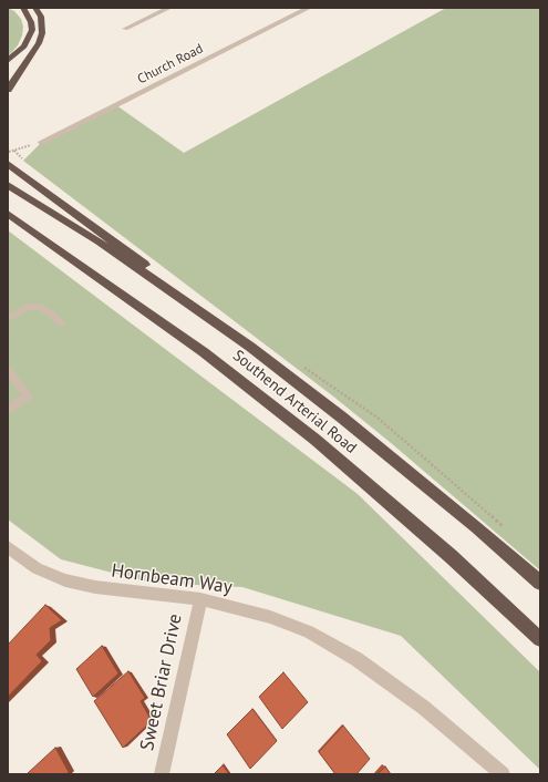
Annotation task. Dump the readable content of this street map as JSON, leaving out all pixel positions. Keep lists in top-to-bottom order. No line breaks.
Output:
{"streets":{"highway":["Southend Arterial Road"],"street":["Church Road","Hornbeam Way","Sweet Briar Drive"]},"crossings":[["Hornbeam Way","Sweet Briar Drive"]]}
